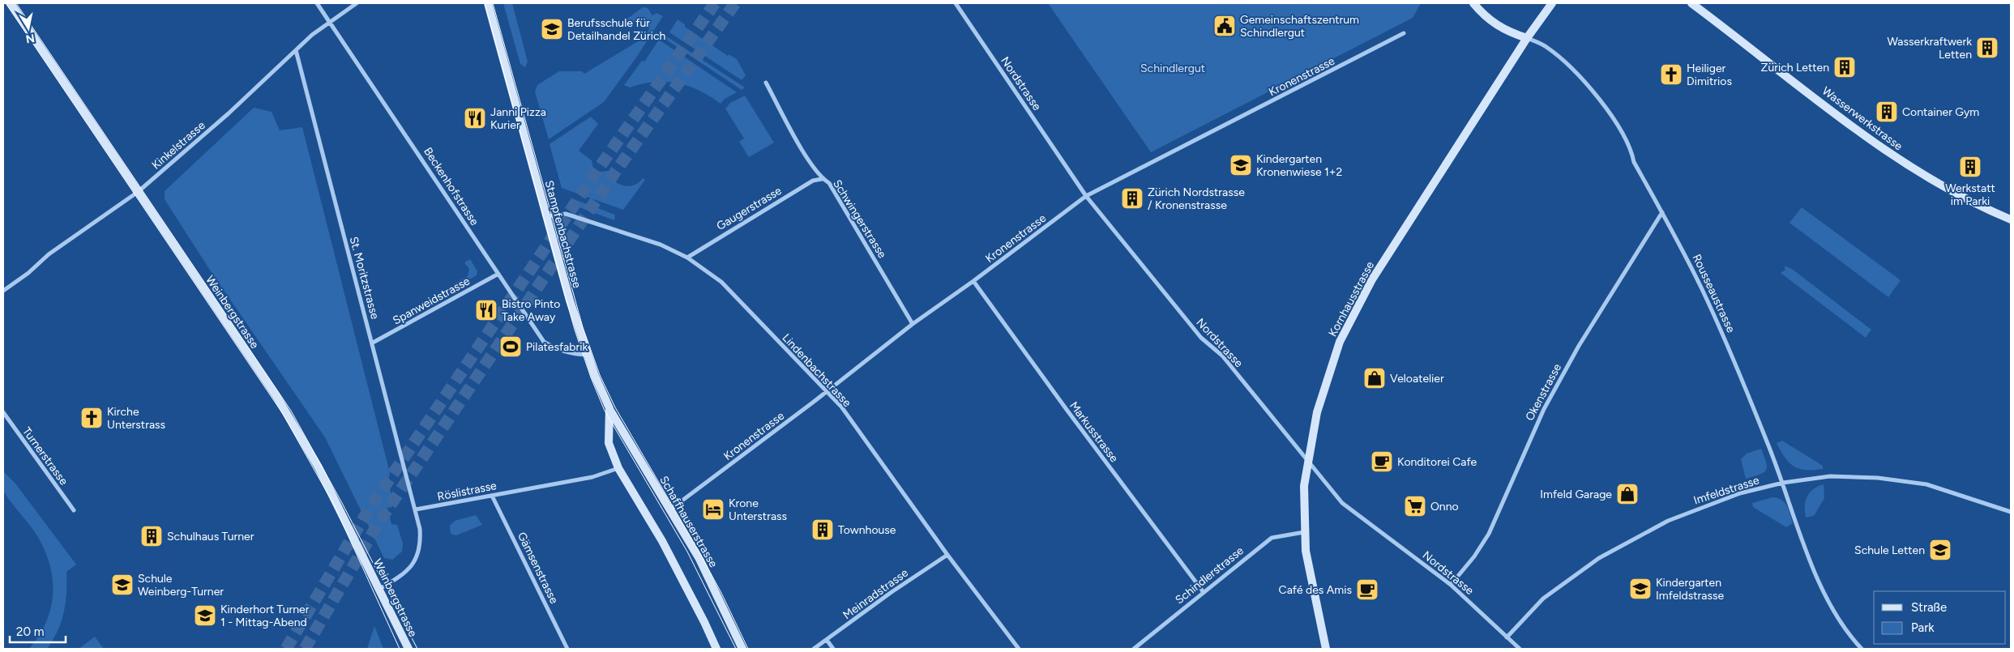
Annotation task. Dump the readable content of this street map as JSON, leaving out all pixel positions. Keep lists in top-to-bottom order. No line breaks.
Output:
{"streets":{"street":["Kronenstrasse","Nordstrasse","Wasserwerkstrasse","Kinkelstrasse","Beckenhofstrasse","Gaugerstrasse","Schwingerstrasse","Stampfenbachstrasse","St. Moritzstrasse","Rousseaustrasse","Kornhausstrasse","Spanweidstrasse","Weinbergstrasse","Lindenbachstrasse","Okenstrasse","Markusstrasse","Turnerstrasse","Imfeldstrasse","Röslistrasse","Schaffhauserstrasse","Gämsenstrasse","Schindlerstrasse","Meinradstrasse"]},"crossings":[["Kronenstrasse","Nordstrasse"],["Kronenstrasse","Schwingerstrasse"],["Kronenstrasse","Lindenbachstrasse"],["Kronenstrasse","Markusstrasse"],["Kronenstrasse","Schaffhauserstrasse"],["Nordstrasse","Kornhausstrasse"],["Nordstrasse","Okenstrasse"],["Nordstrasse","Imfeldstrasse"],["Kinkelstrasse","Beckenhofstrasse"],["Kinkelstrasse","St. Moritzstrasse"],["Kinkelstrasse","Weinbergstrasse"],["Beckenhofstrasse","Stampfenbachstrasse"],["Beckenhofstrasse","Spanweidstrasse"],["Gaugerstrasse","Schwingerstrasse"],["Gaugerstrasse","Lindenbachstrasse"],["Stampfenbachstrasse","Lindenbachstrasse"],["Stampfenbachstrasse","Röslistrasse"],["Stampfenbachstrasse","Schaffhauserstrasse"],["St. Moritzstrasse","Spanweidstrasse"],["St. Moritzstrasse","Röslistrasse"],["Rousseaustrasse","Kornhausstrasse"],["Rousseaustrasse","Okenstrasse"],["Rousseaustrasse","Imfeldstrasse"],["Kornhausstrasse","Schindlerstrasse"],["Lindenbachstrasse","Meinradstrasse"],["Markusstrasse","Schindlerstrasse"],["Röslistrasse","Gämsenstrasse"]],"parks":["Schindlergut"],"places":{"public building":["Gemeinschaftszentrum Schindlergut"],"school or university":["Berufsschule für Detailhandel Zürich","Kindergarten Kronenwiese 1+2","Schule Letten","Schule Weinberg-Turner","Kindergarten Imfeldstrasse","Kinderhort Turner 1 - Mittag-Abend"],"building":["Wasserkraftwerk Letten","Zürich Letten","Container Gym","Werkstatt im Parki","Zürich Nordstrasse / Kronenstrasse","Townhouse","Schulhaus Turner"],"church":["Heiliger Dimitrios","Kirche Unterstrass"],"restaurant":["Janni Pizza Kurier","Bistro Pinto Take Away"],"sports":["Pilatesfabrik"],"shop":["Veloatelier","Imfeld Garage"],"cafe":["Konditorei Cafe","Café des Amis"],"supermarket":["Onno"],"hotel":["Krone Unterstrass"]},"legend":["Straße","Park"],"scale_bar":"20 m","north":"bottom"}
